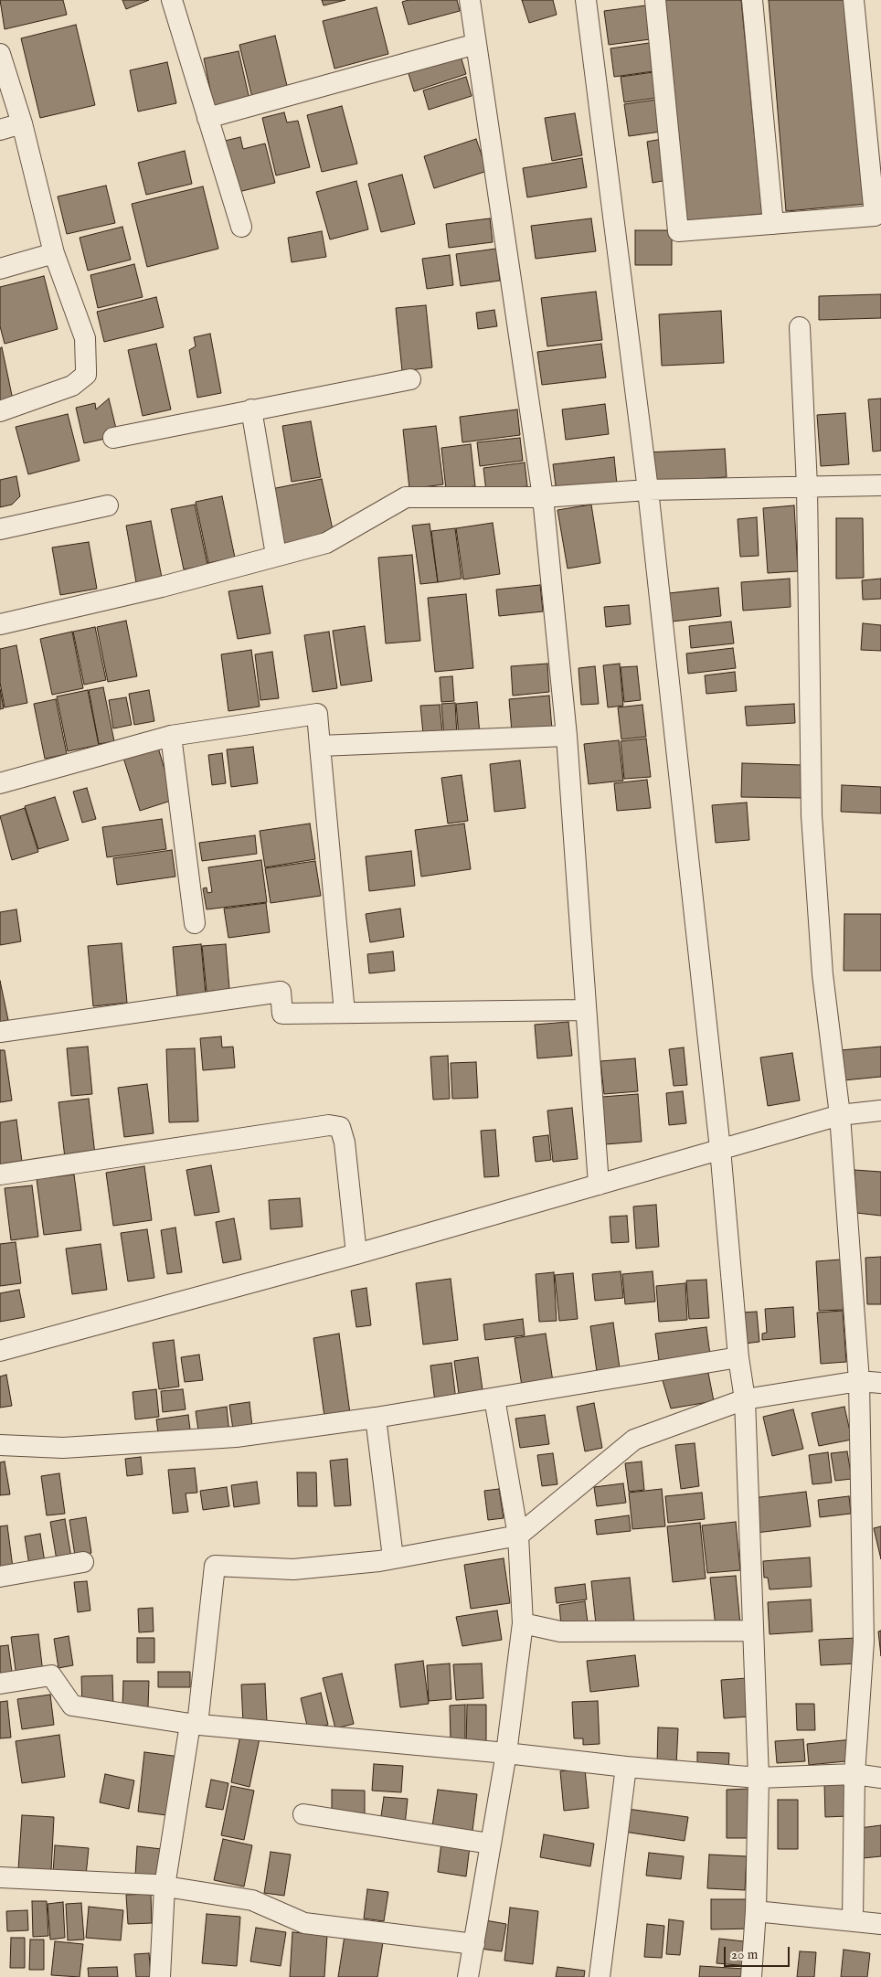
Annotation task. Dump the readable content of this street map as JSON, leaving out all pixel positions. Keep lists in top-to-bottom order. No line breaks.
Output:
{"scale_bar":"20 m"}
